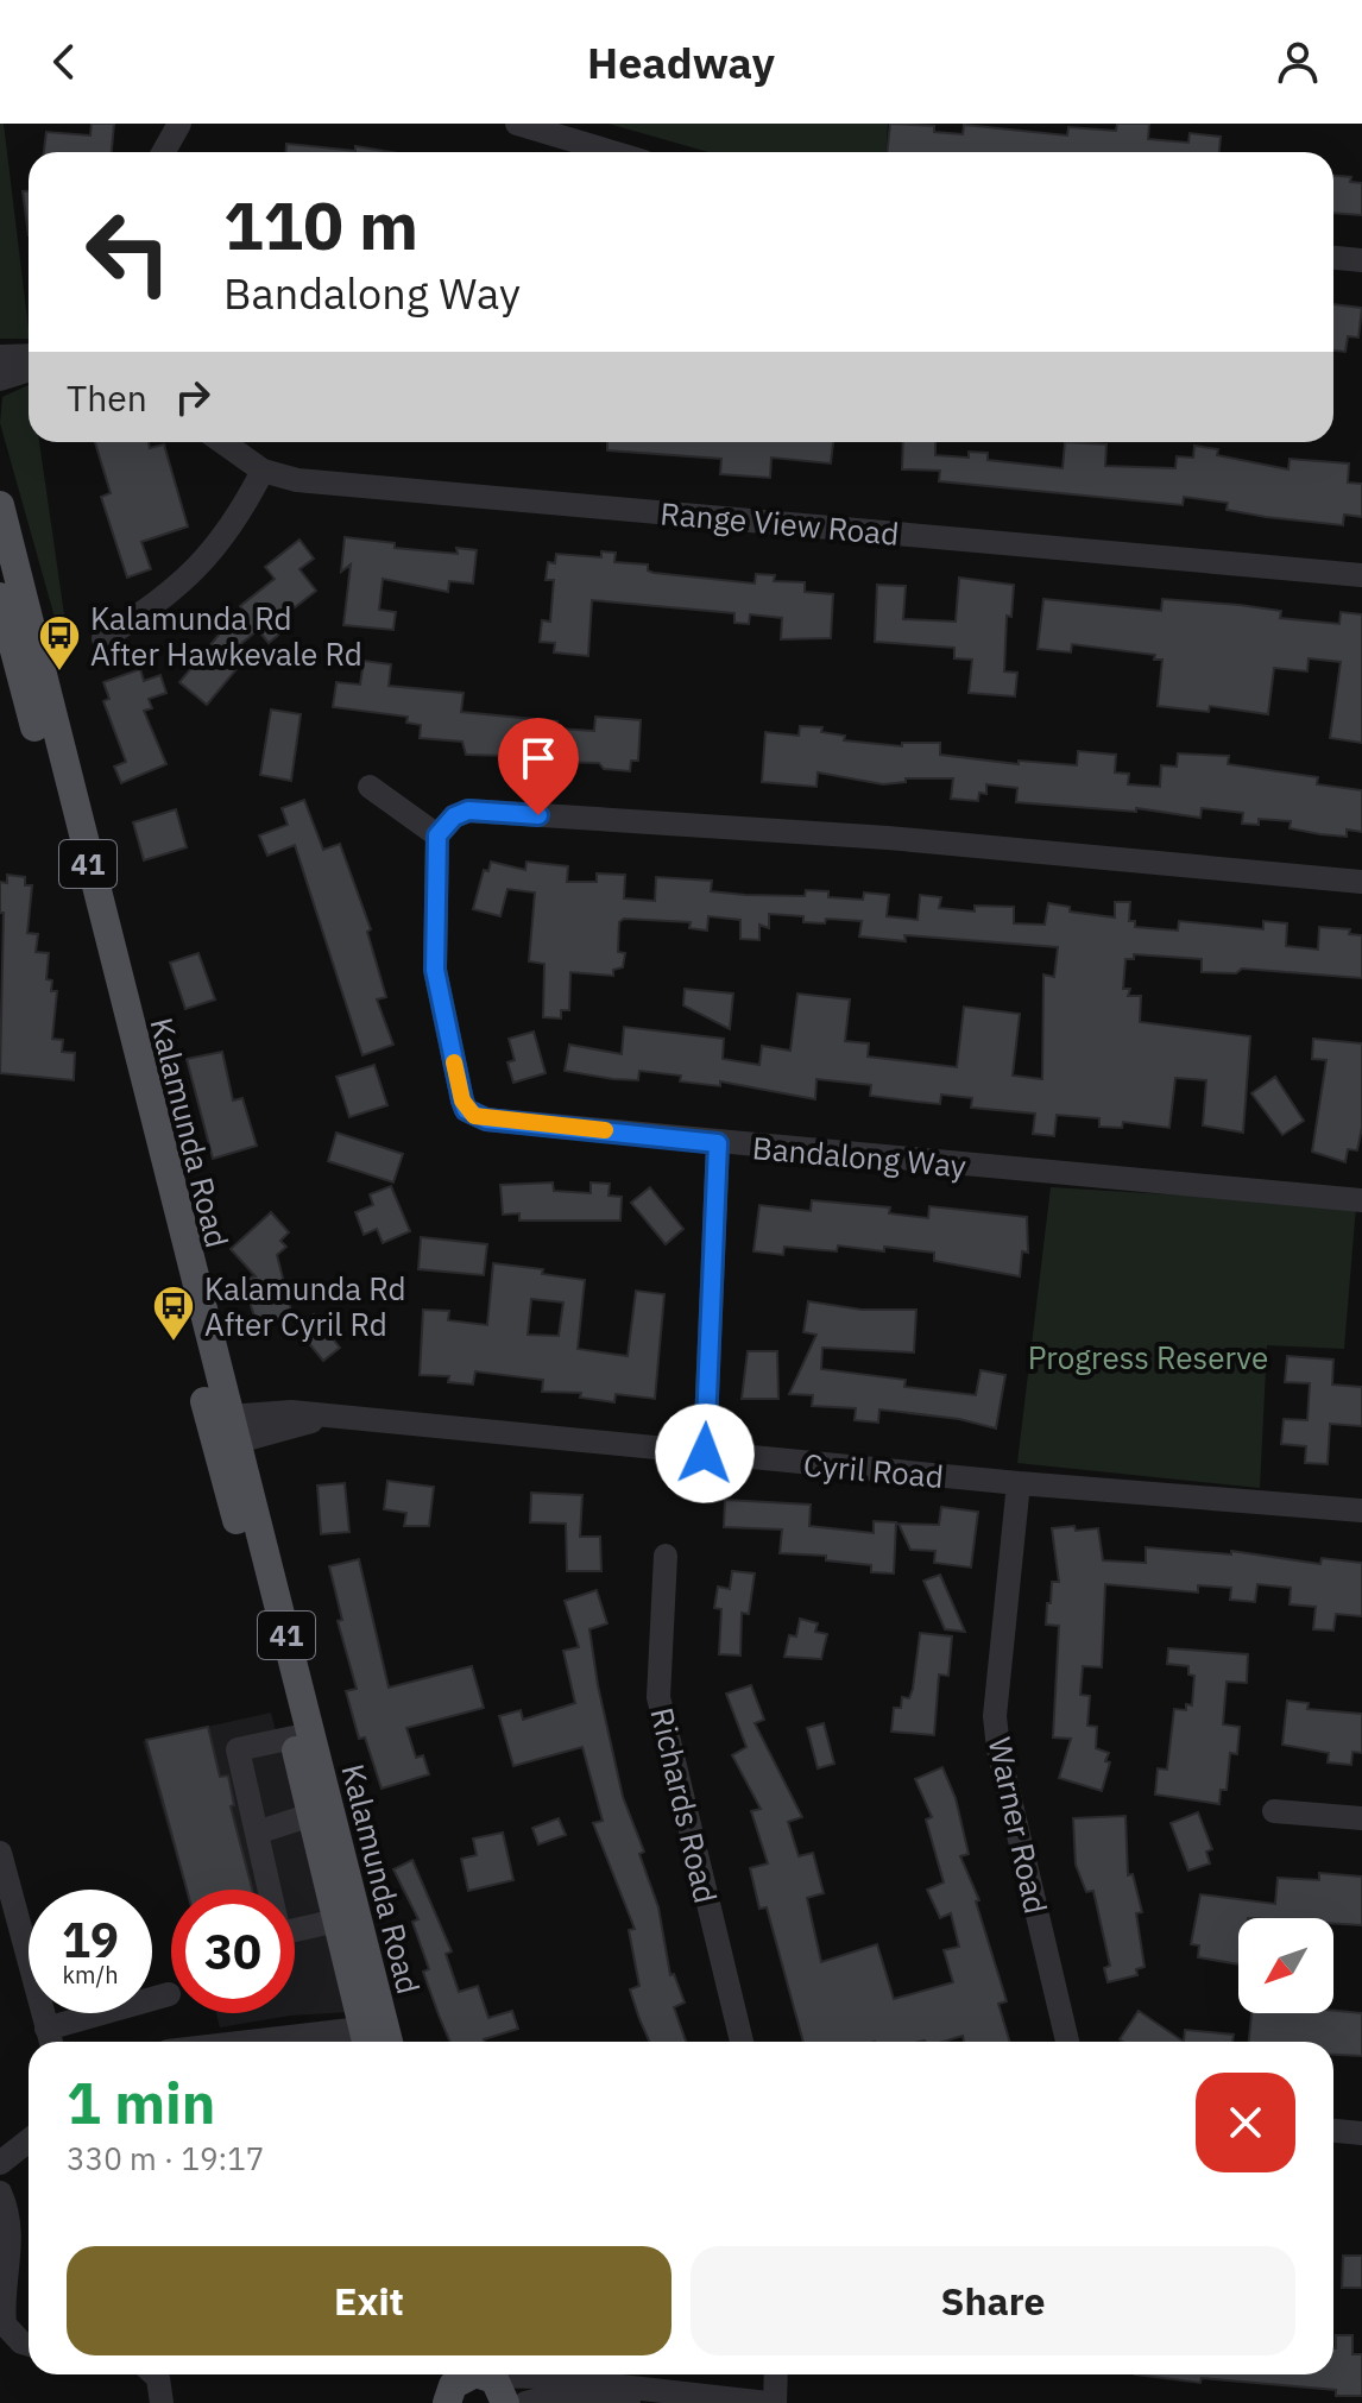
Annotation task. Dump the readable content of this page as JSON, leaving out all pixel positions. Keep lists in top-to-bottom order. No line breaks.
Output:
{"streets":{"main road":["41","Kalamunda Road"],"street":["Range View Road","Bandalong Way","Cyril Road","Richards Road","Warner Road"]},"crossings":[["Kalamunda Road","Cyril Road"],["Cyril Road","Warner Road"]],"parks":["Progress Reserve"],"places":{"bus stop":["Kalamunda Rd After Hawkevale Rd","Kalamunda Rd After Cyril Rd"]},"north":"bottom left","page":{"header":"Headway","turn":["110 m","Bandalong Way"],"then":"Then","speed":"19 km/h","limit":"30","heading":["1 min","330 m · 19:17"],"buttons":["Exit","Share"]}}
